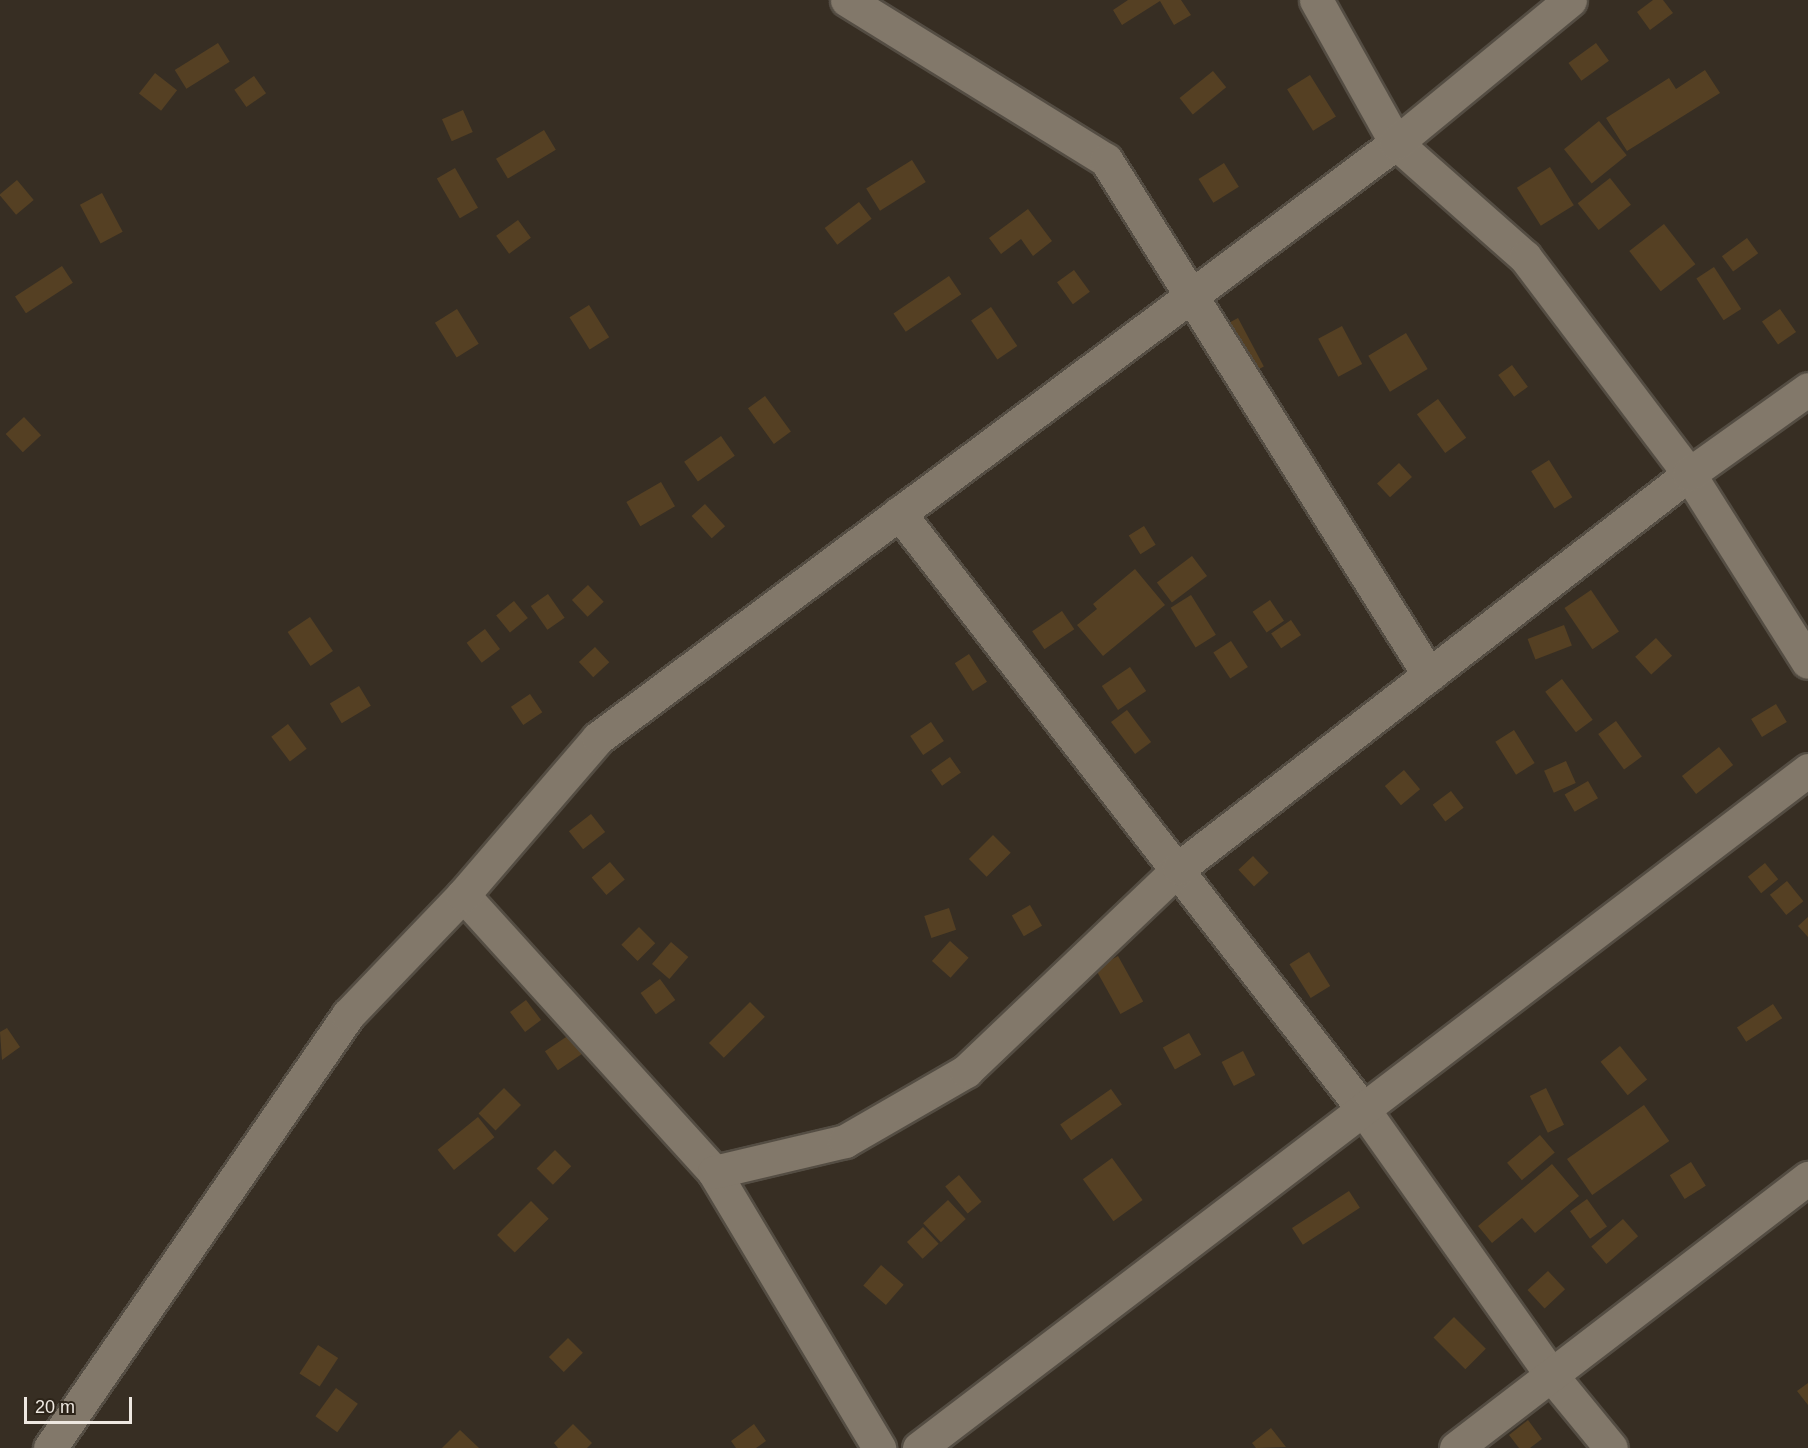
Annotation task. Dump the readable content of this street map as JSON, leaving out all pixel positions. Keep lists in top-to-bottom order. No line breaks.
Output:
{"scale_bar":"20 m"}
